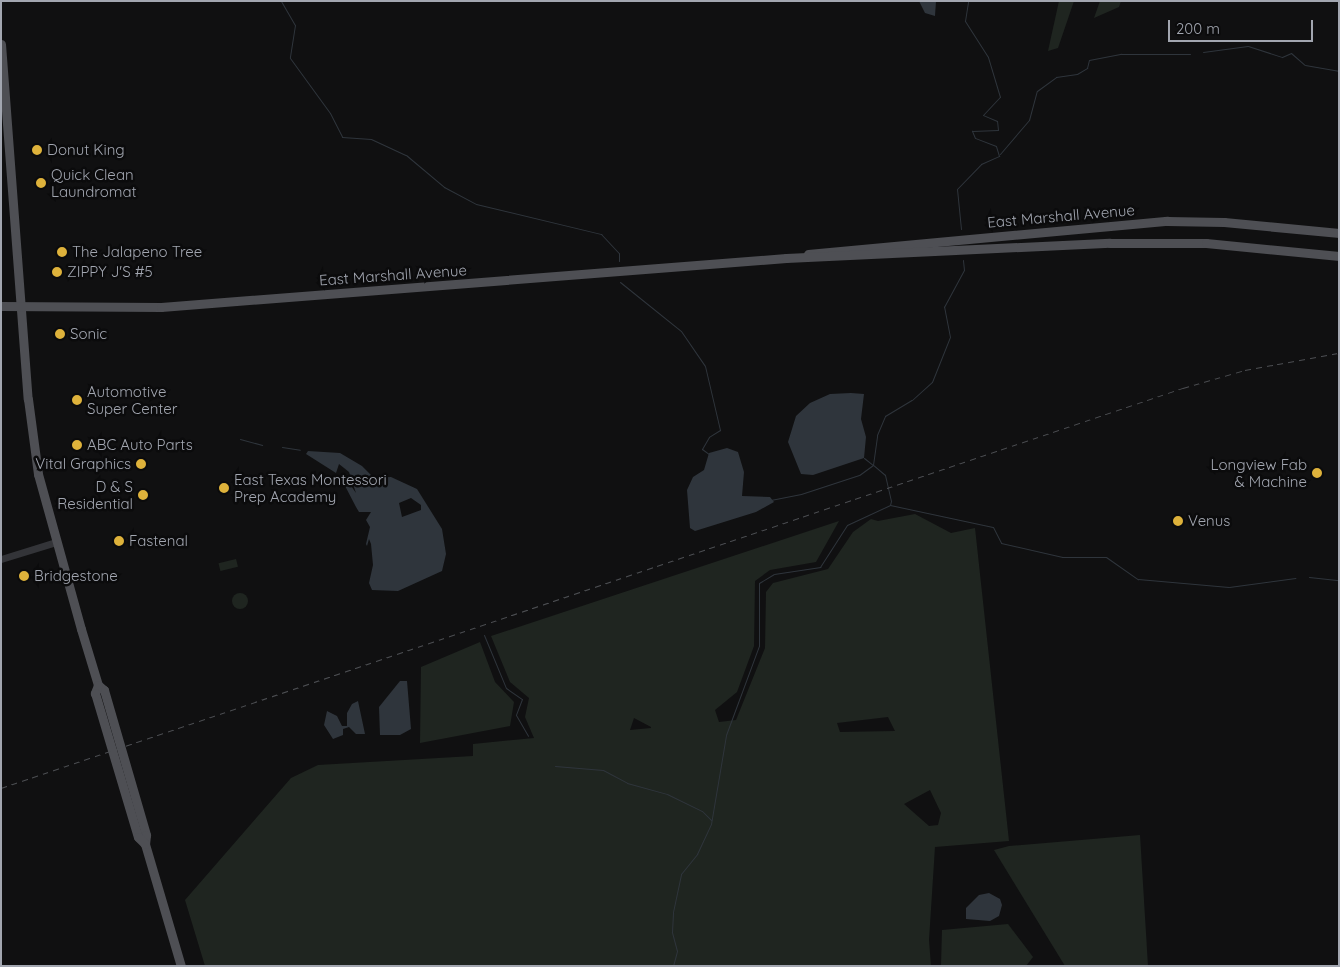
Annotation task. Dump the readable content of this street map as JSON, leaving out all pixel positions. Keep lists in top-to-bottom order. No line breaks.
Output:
{"streets":{"main road":["East Marshall Avenue"]},"places":["Donut King","Quick Clean Laundromat","The Jalapeno Tree","ZIPPY J'S #5","Sonic","Automotive Super Center","ABC Auto Parts","Vital Graphics","Longview Fab & Machine","East Texas Montessori Prep Academy","D & S Residential","Venus","Fastenal","Bridgestone"],"scale_bar":"200 m"}
